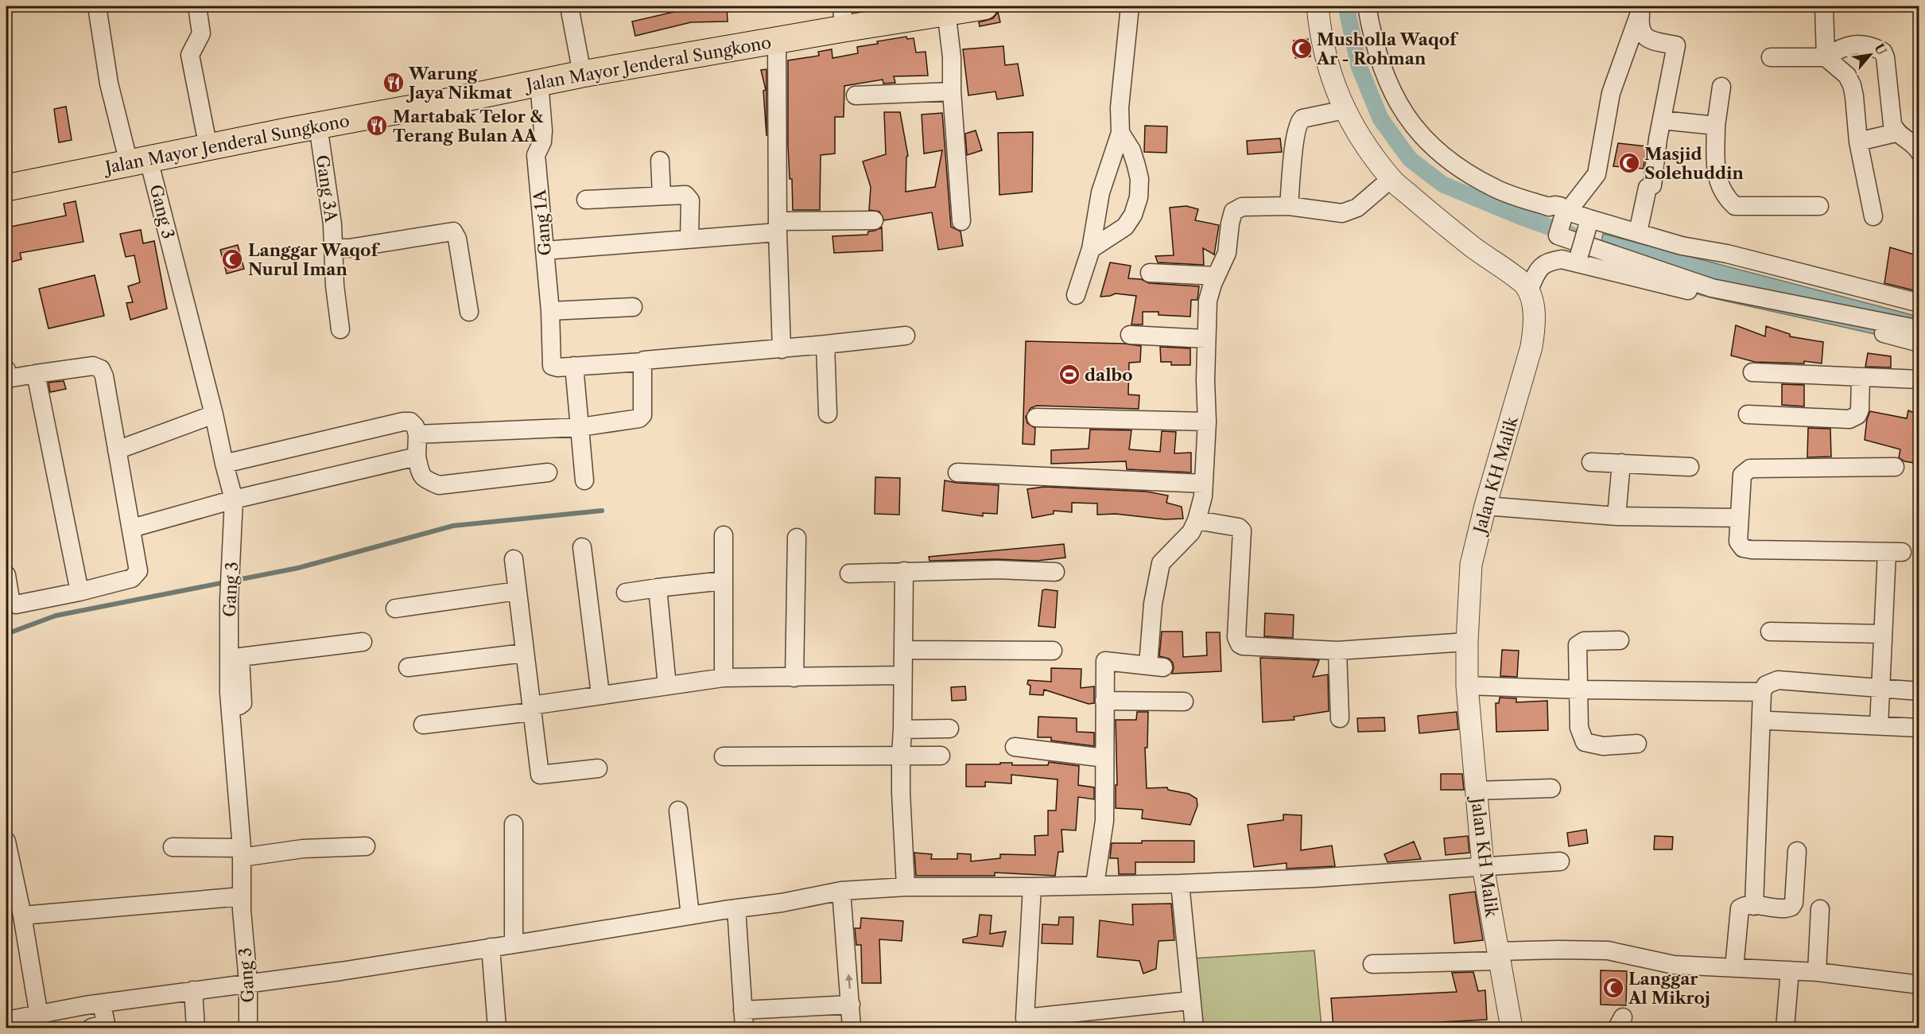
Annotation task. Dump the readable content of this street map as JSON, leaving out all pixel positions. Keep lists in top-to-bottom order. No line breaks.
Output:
{"streets":{"main road":["Jalan Mayor Jenderal Sungkono"],"street":["Gang 3A","Gang 3","Gang 1A","Jalan KH Malik"]},"crossings":[["Jalan Mayor Jenderal Sungkono","Gang 3A"],["Jalan Mayor Jenderal Sungkono","Gang 3"],["Jalan Mayor Jenderal Sungkono","Gang 1A"]],"places":{"mosque":["Musholla Waqof Ar - Rohman","Masjid Solehuddin","Langgar Waqof Nurul Iman","Langgar Al Mikroj"],"restaurant":["Warung Jaya Nikmat","Martabak Telor & Terang Bulan AA"],"sports":["dalbo"]},"north":"top right"}
